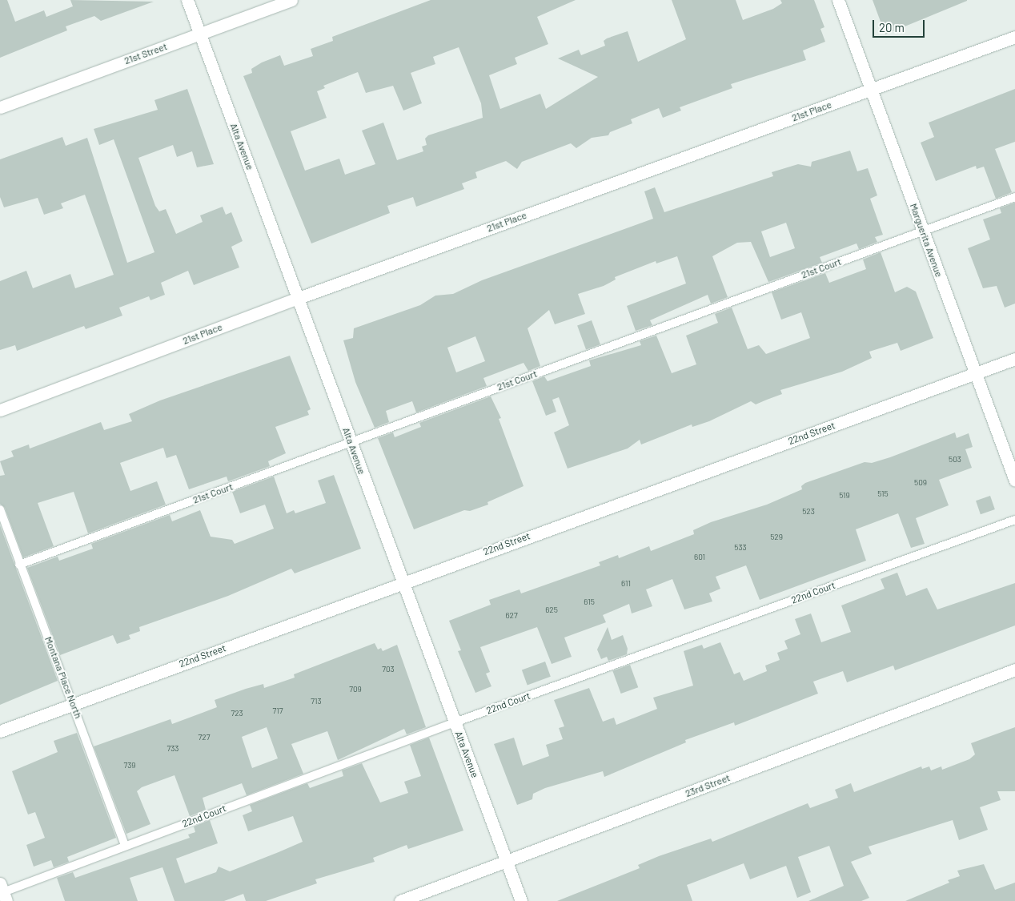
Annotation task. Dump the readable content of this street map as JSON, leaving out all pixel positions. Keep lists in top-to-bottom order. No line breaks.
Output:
{"streets":{"street":["21st Street","21st Place","Alta Avenue","Marguerita Avenue","22nd Street","23rd Street"],"lane":["21st Court","22nd Court","Montana Place North"]},"crossings":[["21st Street","Alta Avenue"],["21st Place","Alta Avenue"],["21st Place","Marguerita Avenue"],["Alta Avenue","21st Court"],["Alta Avenue","22nd Street"],["Alta Avenue","22nd Court"],["Alta Avenue","23rd Street"],["Marguerita Avenue","21st Court"],["Marguerita Avenue","22nd Street"],["21st Court","Montana Place North"],["22nd Street","Montana Place North"],["22nd Court","Montana Place North"]],"house_numbers":["503","509","515","519","523","529","533","601","611","615","625","627","703","709","713","717","723","727","733","739"],"scale_bar":"20 m"}
